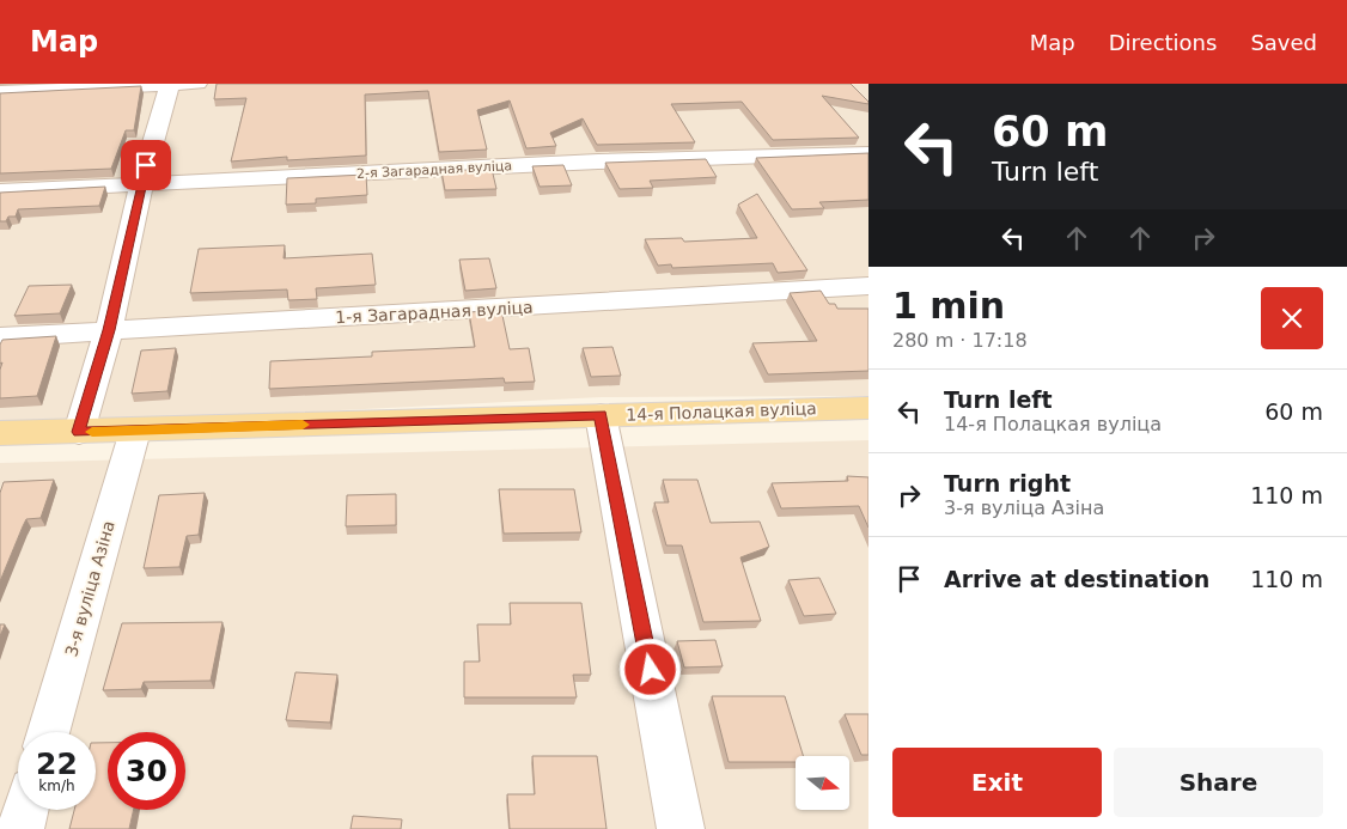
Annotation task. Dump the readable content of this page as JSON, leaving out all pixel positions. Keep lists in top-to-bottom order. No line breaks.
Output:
{"streets":{"main road":["14-я Полацкая вуліца"],"street":["2-я Загарадная вуліца","1-я Загарадная вуліца","3-я вуліца Азіна"]},"crossings":[["14-я Полацкая вуліца","3-я вуліца Азіна"]],"north":"right","page":{"header":"Map","nav":["Map","Directions","Saved"],"turn":["60 m","Turn left"],"heading":["1 min","280 m · 17:18"],"list":[{"name":"Turn left","note":"14-я Полацкая вуліца","value":"60 m"},{"name":"Turn right","note":"3-я вуліца Азіна","value":"110 m"},{"name":"Arrive at destination","value":"110 m"}],"speed":"22 km/h","limit":"30","buttons":["Exit","Share"]}}
